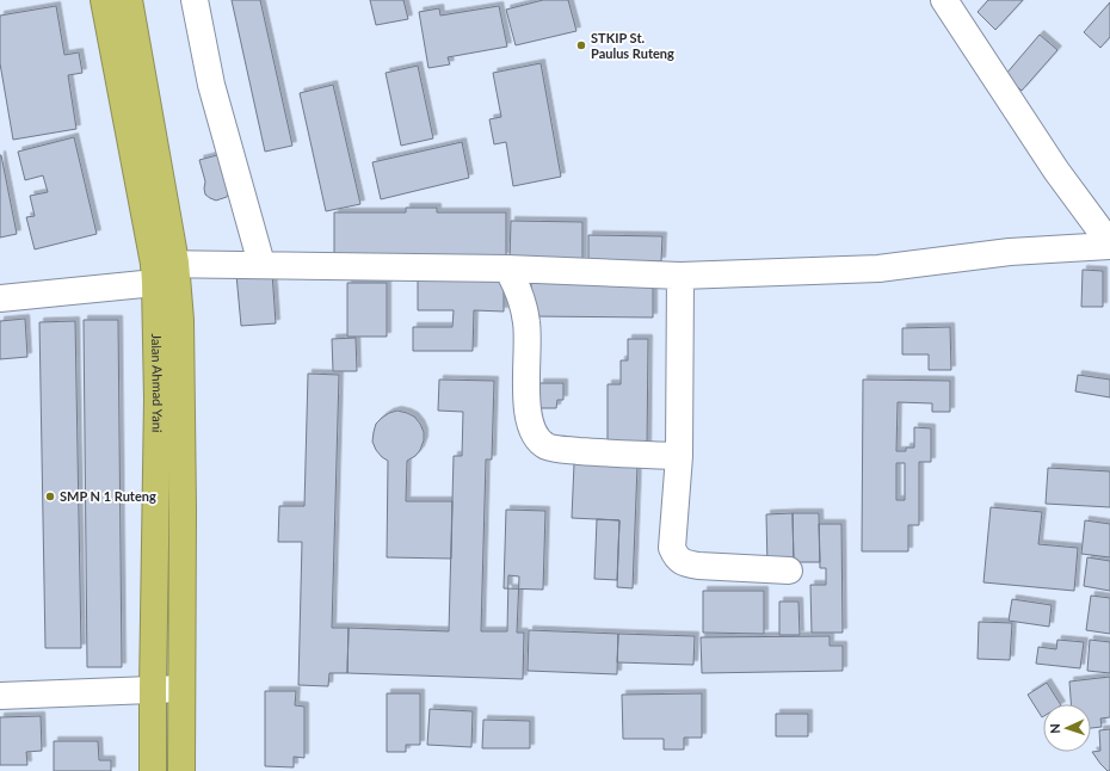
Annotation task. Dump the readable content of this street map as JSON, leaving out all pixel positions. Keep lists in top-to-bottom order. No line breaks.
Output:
{"streets":{"highway":["Jalan Ahmad Yani"]},"places":["STKIP St. Paulus Ruteng","SMP N 1 Ruteng"],"north":"left"}
